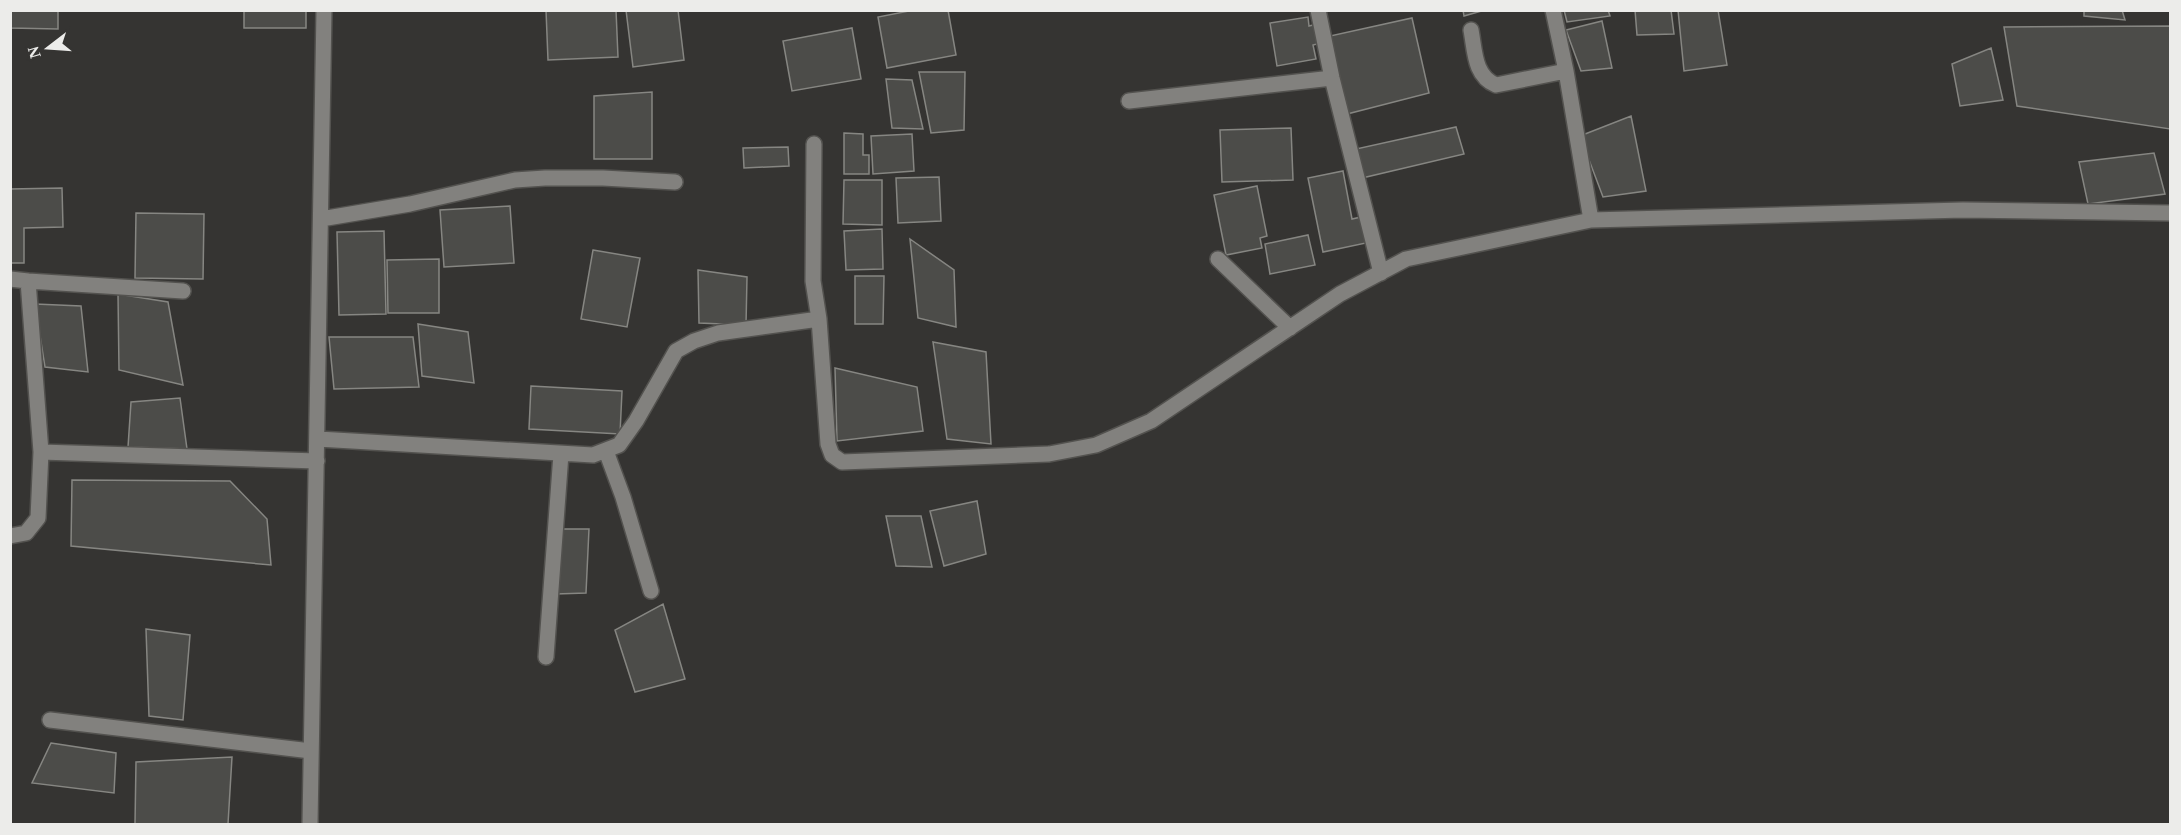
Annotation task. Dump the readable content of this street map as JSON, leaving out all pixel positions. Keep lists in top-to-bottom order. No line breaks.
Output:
{"north":"left"}
